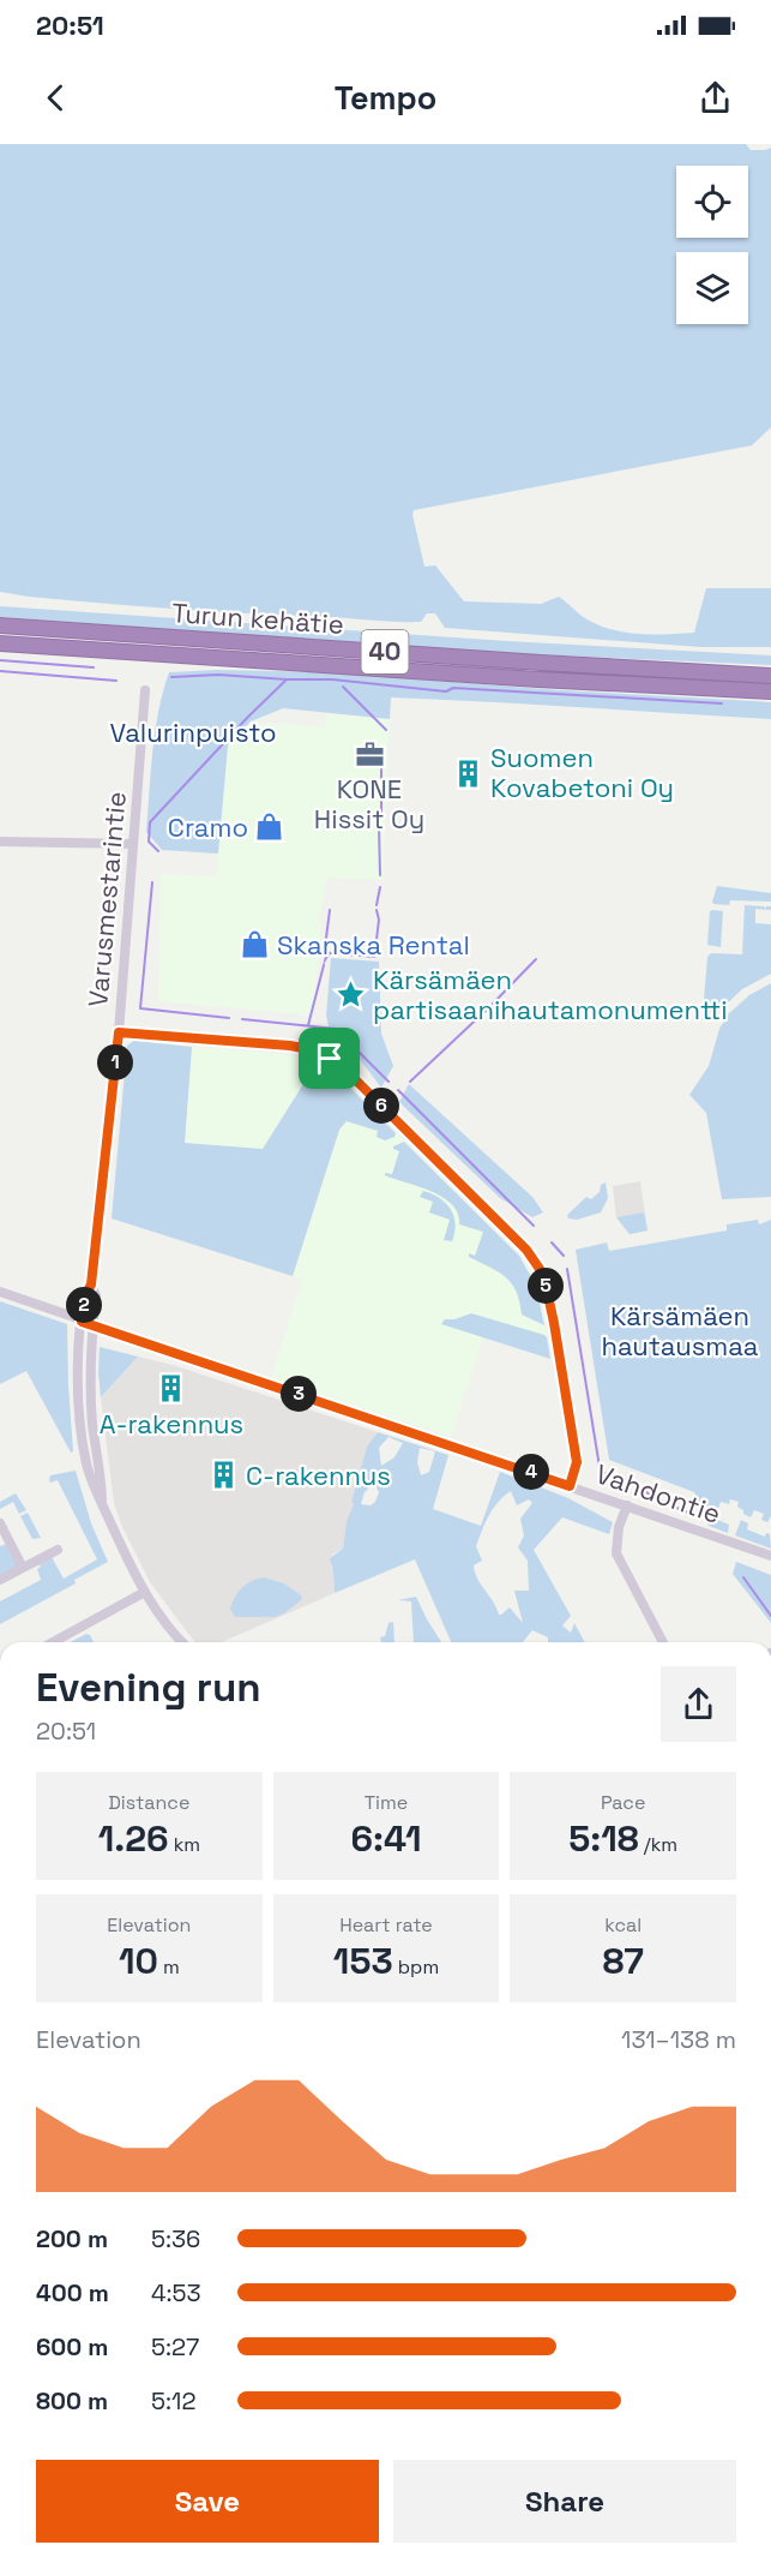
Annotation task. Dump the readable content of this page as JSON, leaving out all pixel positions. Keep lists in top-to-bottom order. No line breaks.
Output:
{"streets":{"highway":["Turun kehätie","40"],"street":["Varusmestarintie","Vahdontie"]},"crossings":[["Varusmestarintie","Vahdontie"]],"parks":["Valurinpuisto","Kärsämäen hautausmaa"],"places":{"office":["KONE Hissit Oy"],"building":["Suomen Kovabetoni Oy","A-rakennus","C-rakennus"],"shop":["Cramo","Skanska Rental"],"place":["Kärsämäen partisaanihautamonumentti"]},"page":{"status":"20:51","header":"Tempo","pins":["1","6","5","2","3","4"],"heading":["Evening run","20:51"],"stats":[["Distance","1.26 km"],["Time","6:41"],["Pace","5:18 /km"],["Elevation","10 m"],["Heart rate","153 bpm"],["kcal","87"]],"chart":["Elevation","131–138 m"],"list":[{"name":"200 m","note":"5:36"},{"name":"400 m","note":"4:53"},{"name":"600 m","note":"5:27"},{"name":"800 m","note":"5:12"}],"buttons":["Save","Share"]}}
